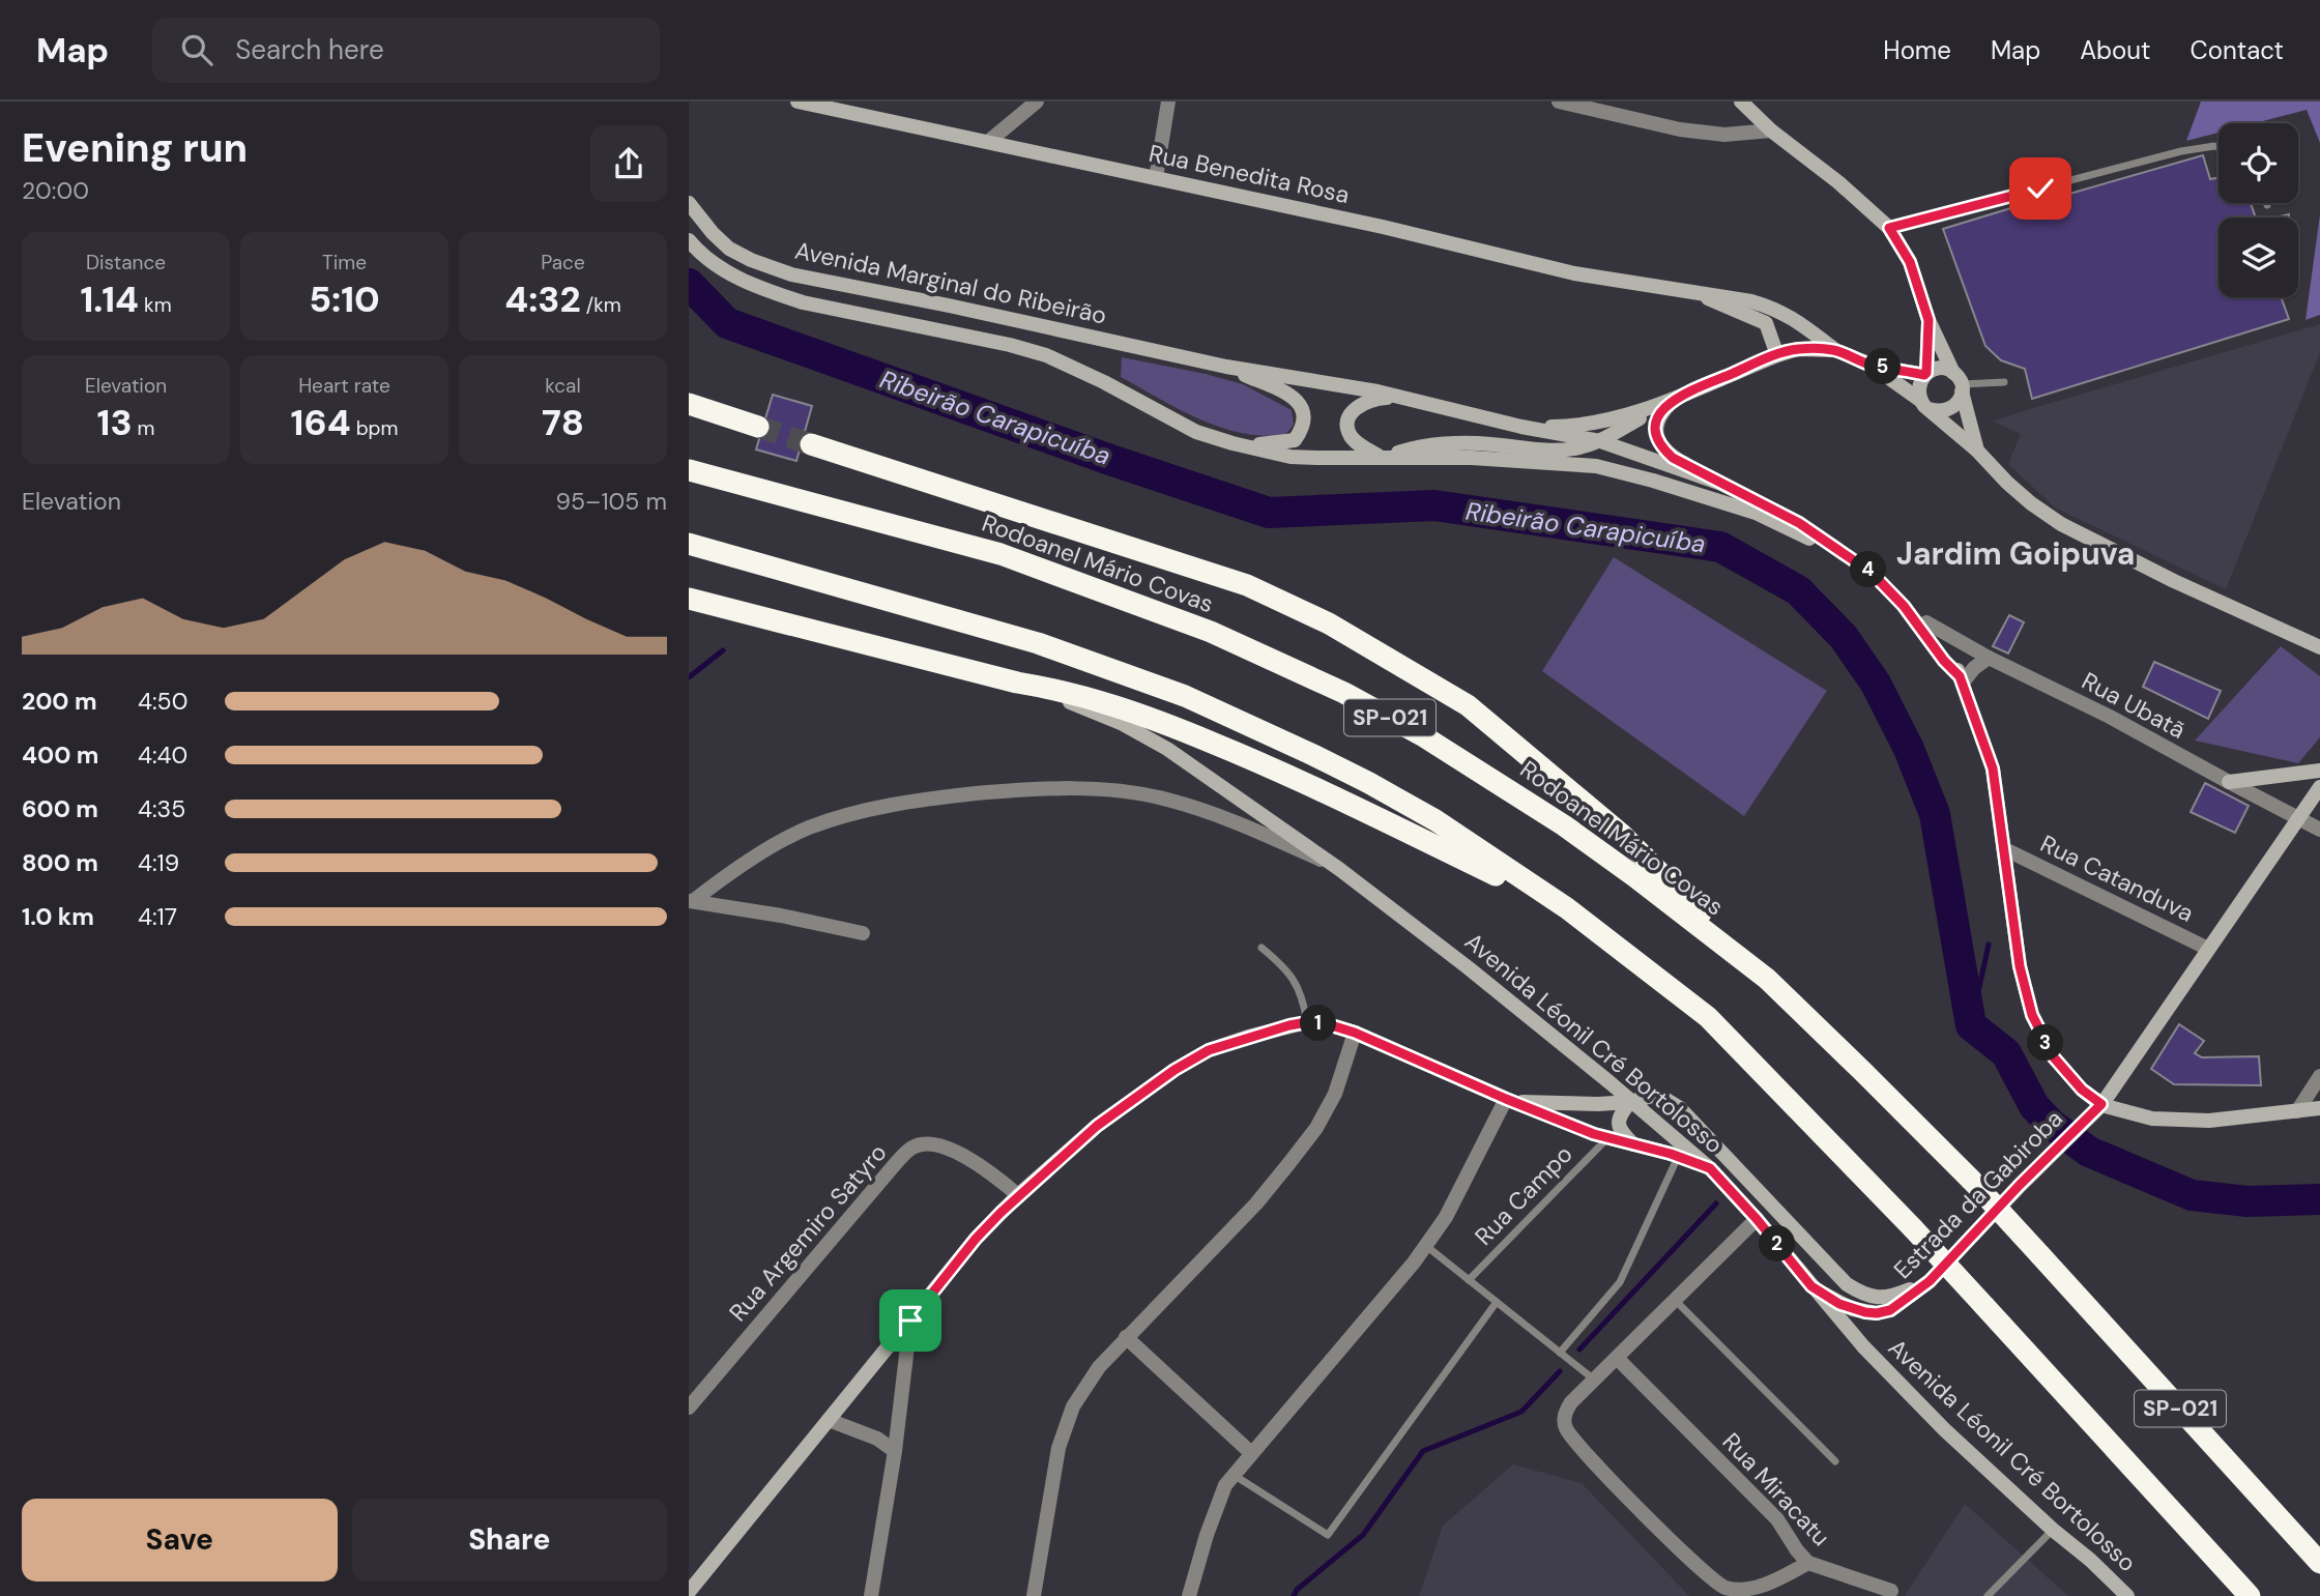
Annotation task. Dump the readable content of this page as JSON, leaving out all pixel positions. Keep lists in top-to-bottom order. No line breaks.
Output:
{"streets":{"highway":["Rodoanel Mário Covas","SP-021"],"main road":["Rua Benedita Rosa","Avenida Marginal do Ribeirão","Avenida Léonil Cré Bortolosso","Estrada da Gabiroba"],"street":["Rua Ubatã","Rua Catanduva","Rua Argemiro Satyro","Rua Miracatu"],"lane":["Rua Campo"]},"crossings":[["Rua Ubatã","Estrada da Gabiroba"],["Rua Catanduva","Estrada da Gabiroba"],["Avenida Léonil Cré Bortolosso","Estrada da Gabiroba"]],"districts":["Jardim Goipuva"],"water":["Ribeirão Carapicuíba"],"page":{"header":"Map","search":"Search here","nav":["Home","Map","About","Contact"],"heading":["Evening run","20:00"],"stats":[["Distance","1.14 km"],["Time","5:10"],["Pace","4:32 /km"],["Elevation","13 m"],["Heart rate","164 bpm"],["kcal","78"]],"pins":["5","4","1","3","2"],"chart":["Elevation","95–105 m"],"list":[{"name":"200 m","note":"4:50"},{"name":"400 m","note":"4:40"},{"name":"600 m","note":"4:35"},{"name":"800 m","note":"4:19"},{"name":"1.0 km","note":"4:17"}],"buttons":["Save","Share"]}}
